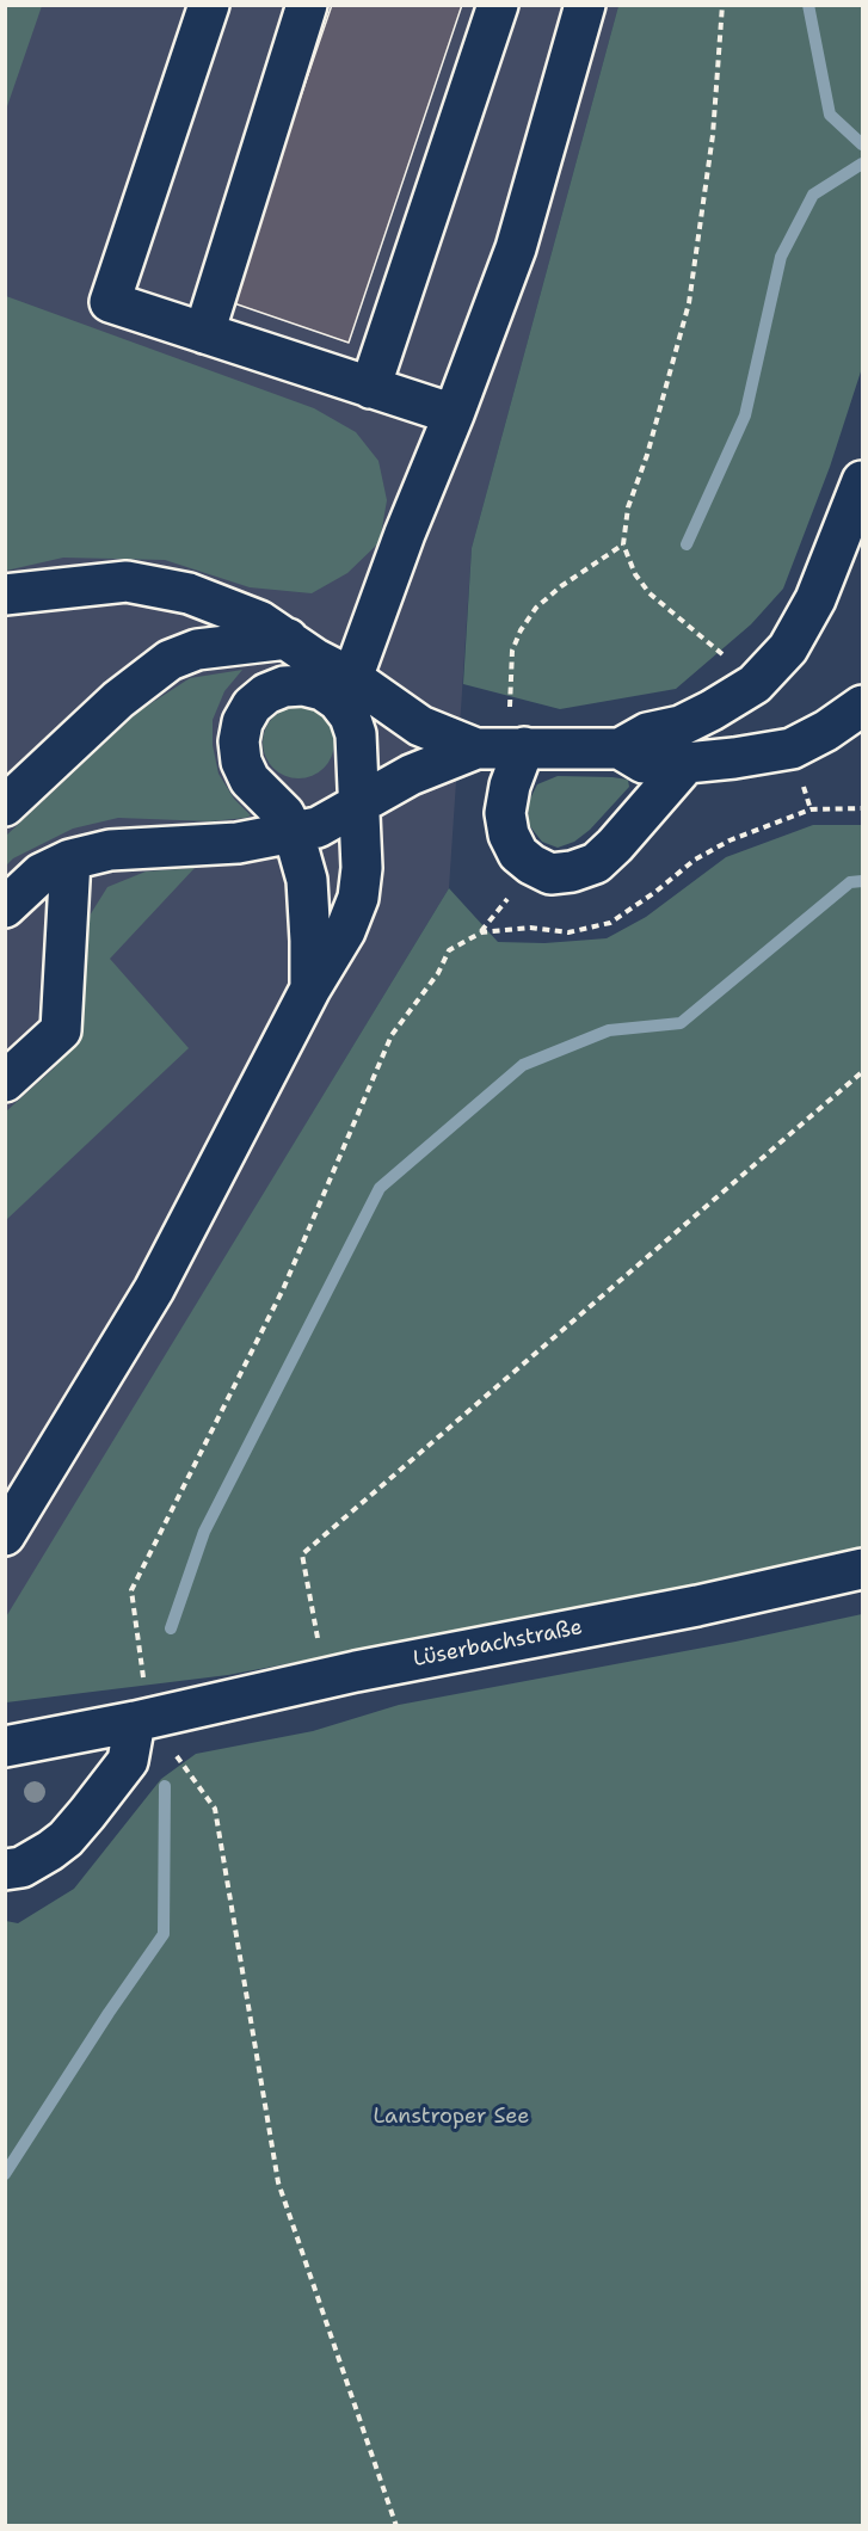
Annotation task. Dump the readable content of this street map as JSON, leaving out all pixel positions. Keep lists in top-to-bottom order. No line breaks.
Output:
{"streets":{"street":["Lüserbachstraße"]},"parks":["Lanstroper See"]}
